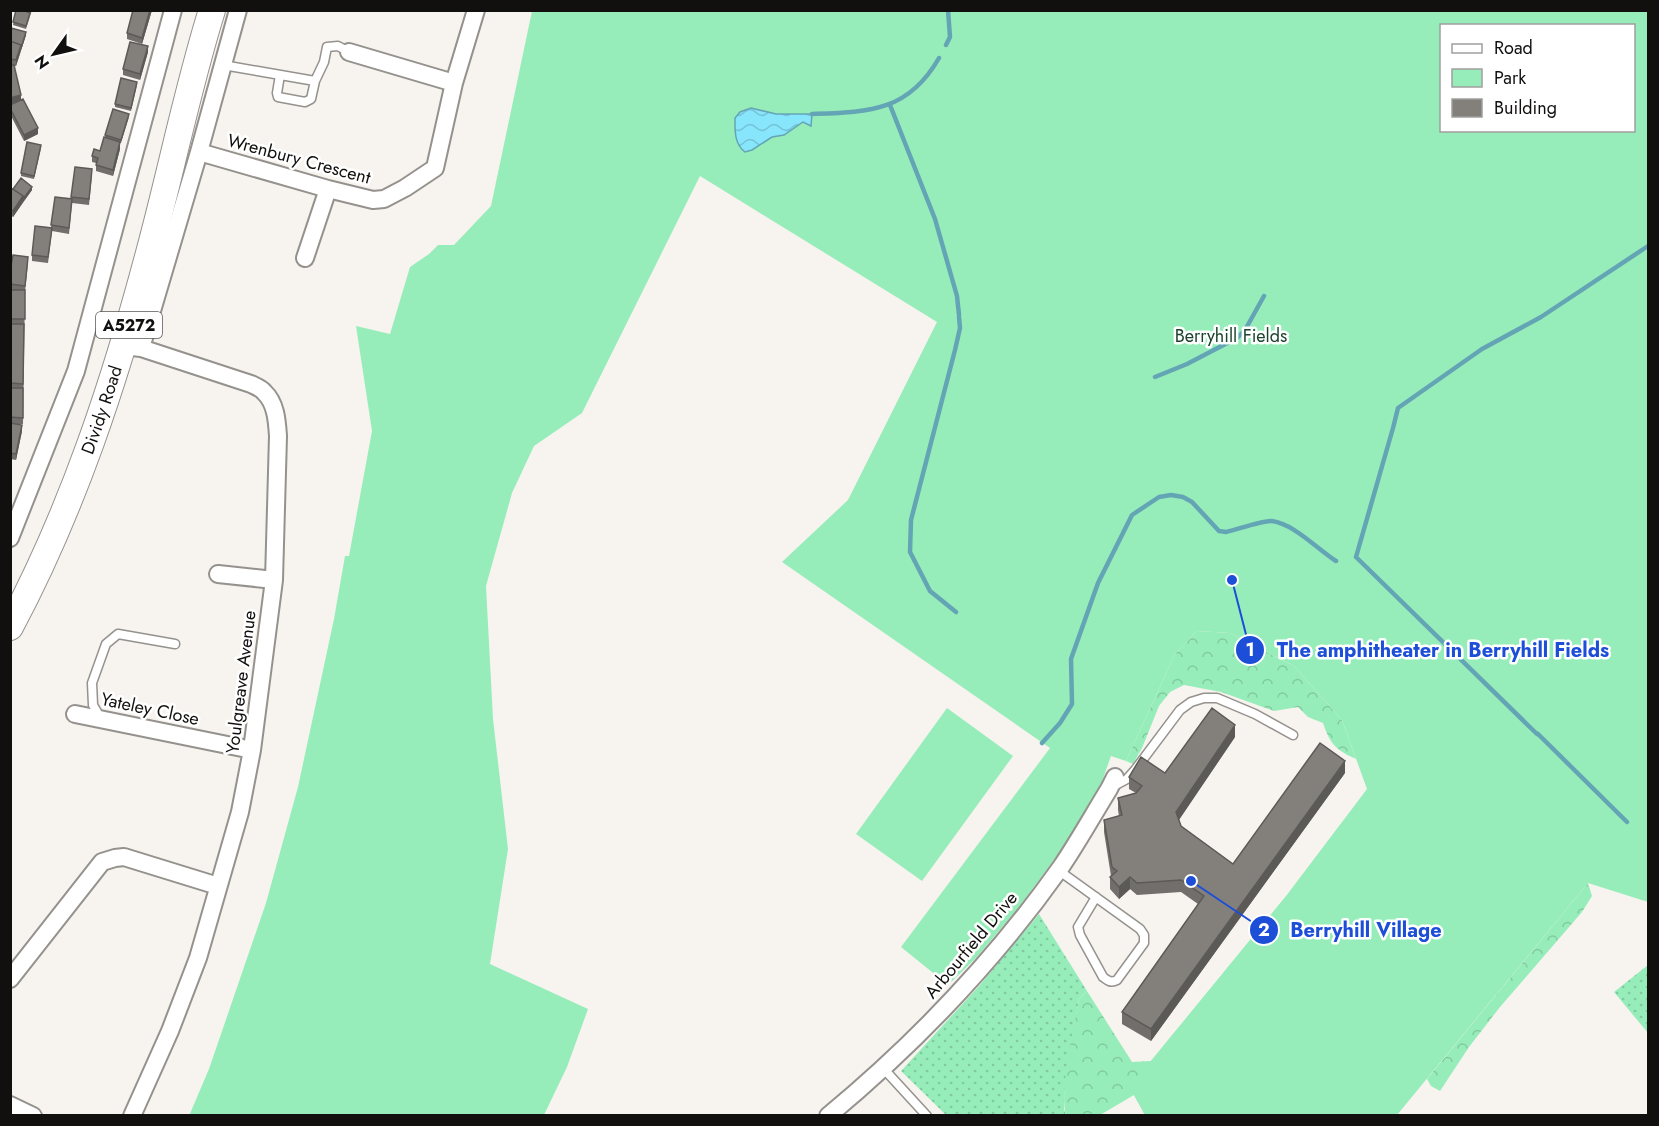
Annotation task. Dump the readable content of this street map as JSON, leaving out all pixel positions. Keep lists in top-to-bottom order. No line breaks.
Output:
{"streets":{"main road":["A5272","Dividy Road"],"street":["Wrenbury Crescent","Youlgreave Avenue","Yateley Close","Arbourfield Drive"]},"crossings":[["Wrenbury Crescent","Dividy Road"],["Dividy Road","Youlgreave Avenue"],["Youlgreave Avenue","Yateley Close"]],"parks":["Berryhill Fields"],"places":["The amphitheater in Berryhill Fields","Berryhill Village"],"legend":["Road","Park","Building"],"north":"bottom left"}
